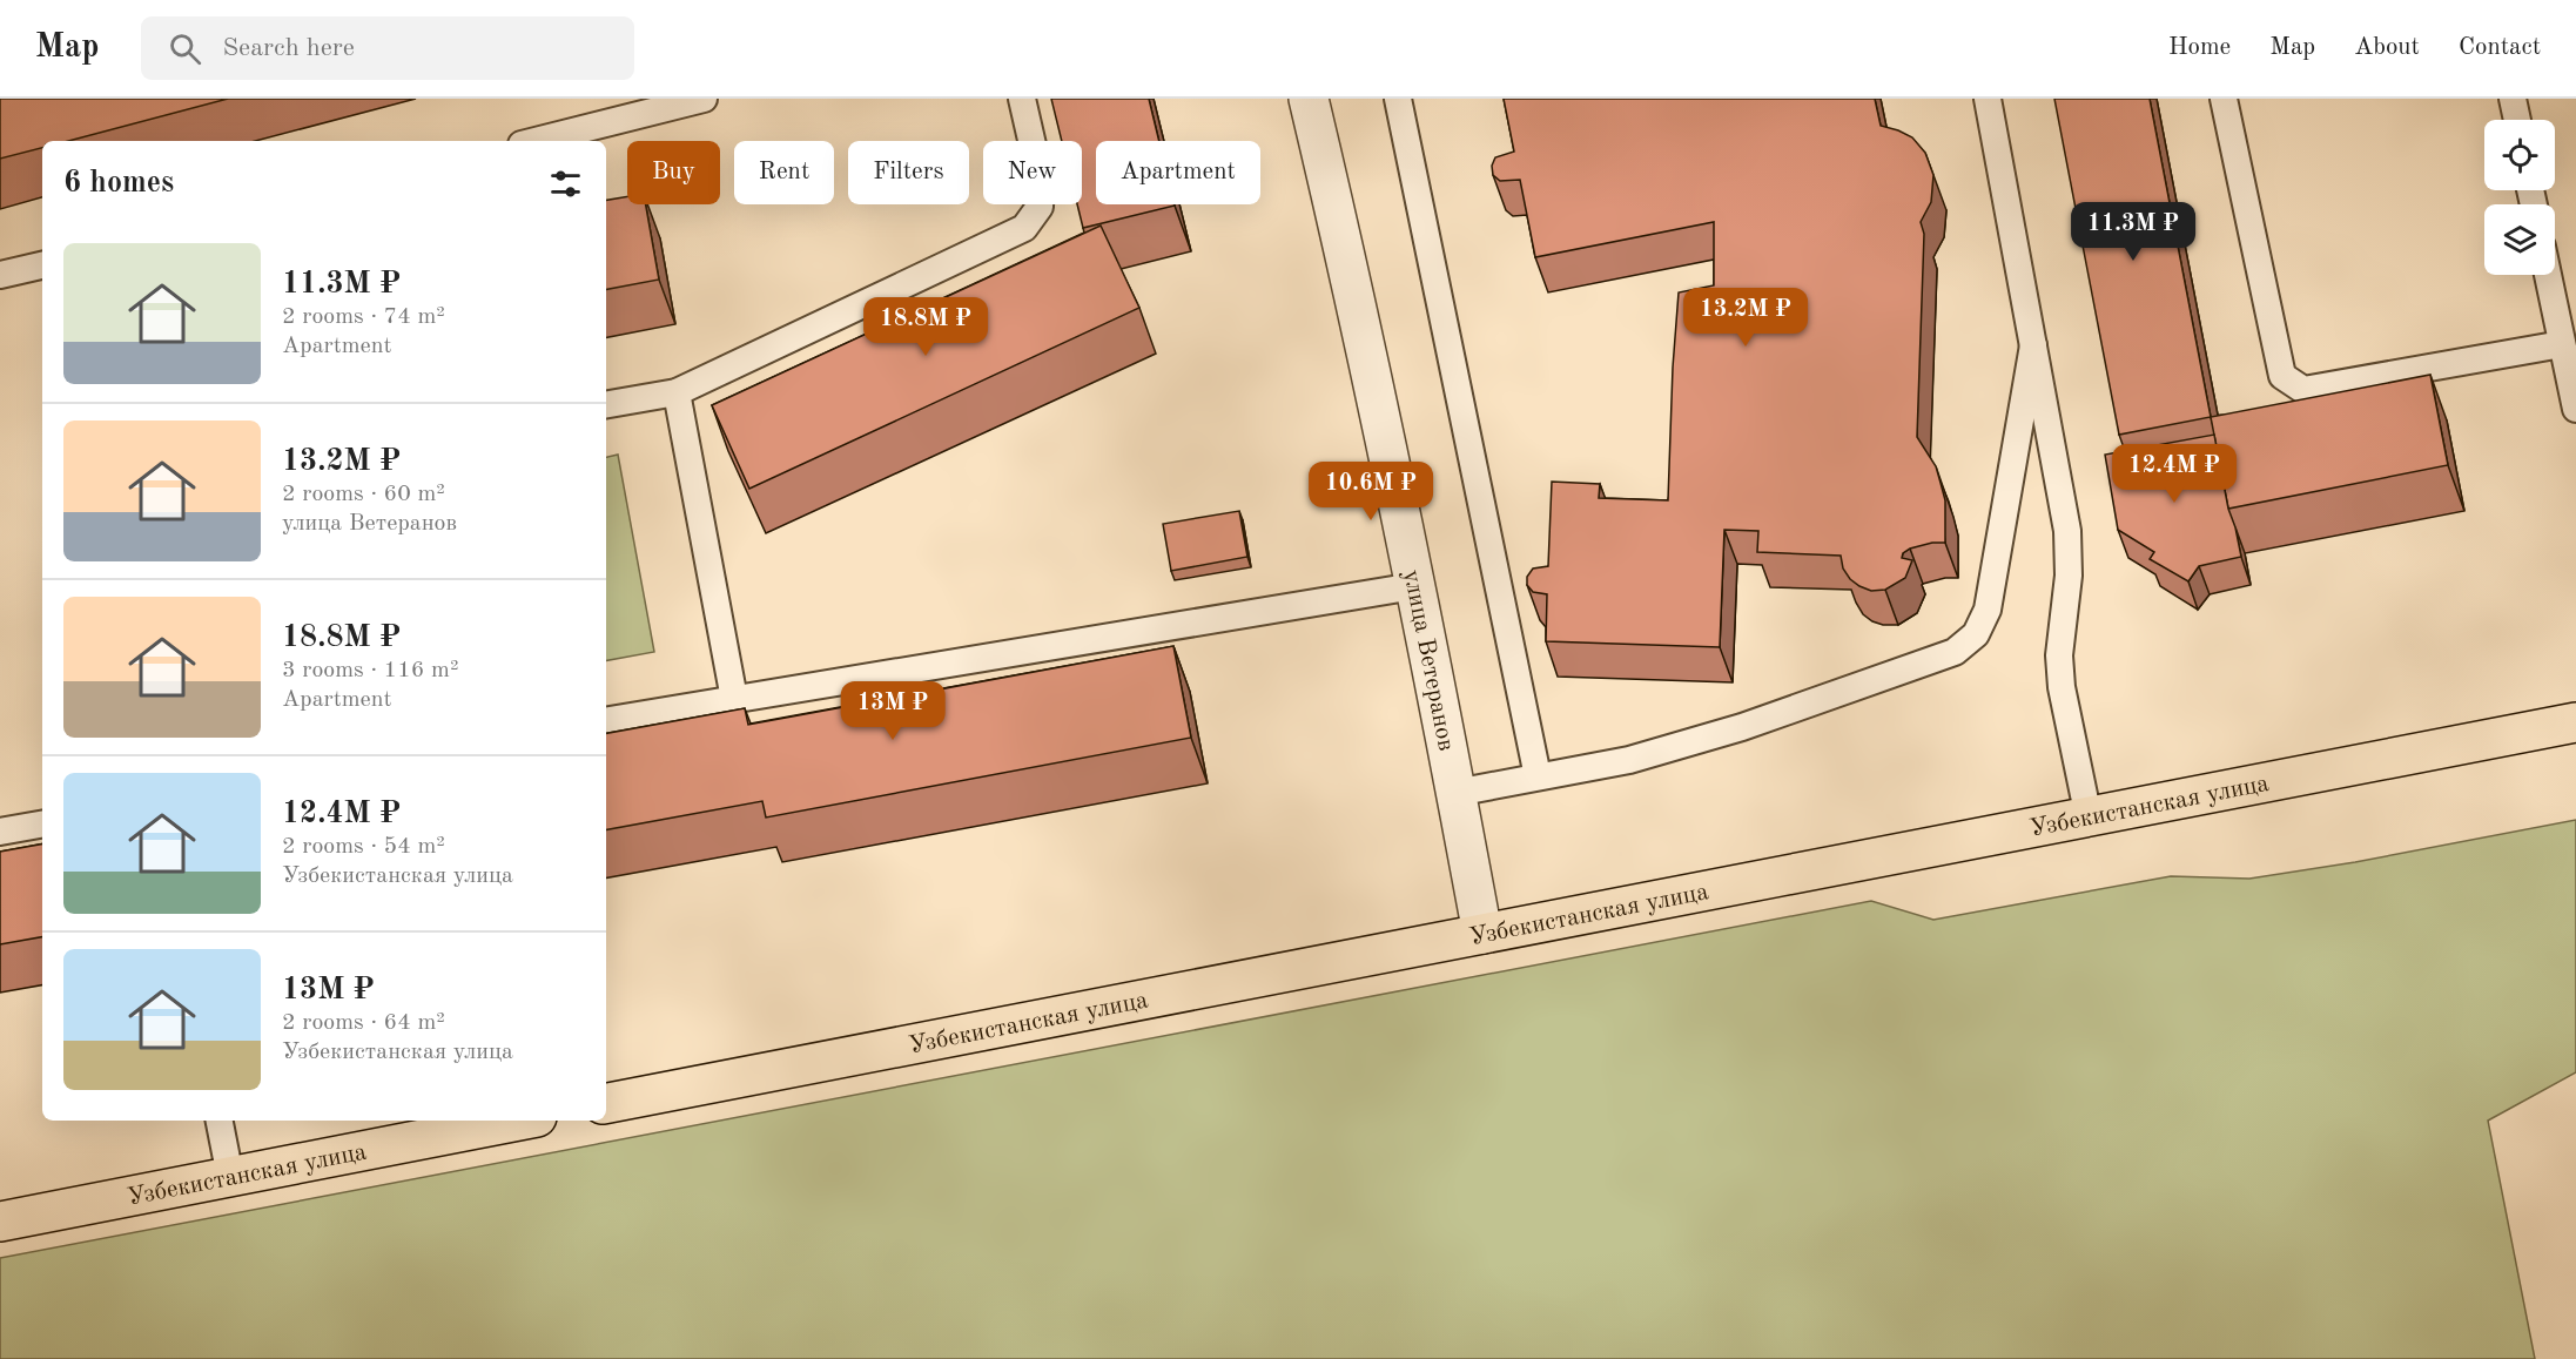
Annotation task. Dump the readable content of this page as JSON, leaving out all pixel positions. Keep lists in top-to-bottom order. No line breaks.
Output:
{"streets":{"main road":["Узбекистанская улица"],"street":["улица Ветеранов"]},"crossings":[["улица Ветеранов","Узбекистанская улица"]],"page":{"header":"Map","search":"Search here","nav":["Home","Map","About","Contact"],"chip":["Buy","Rent","Filters","New","Apartment"],"heading":"6 homes","price":["11.3M ₽","13.2M ₽","18.8M ₽","12.4M ₽","10.6M ₽","13M ₽"],"list":[{"name":"11.3M ₽","note":"2 rooms · 74 m² · Apartment"},{"name":"13.2M ₽","note":"2 rooms · 60 m² · улица Ветеранов"},{"name":"18.8M ₽","note":"3 rooms · 116 m² · Apartment"},{"name":"12.4M ₽","note":"2 rooms · 54 m² · Узбекистанская улица"},{"name":"13M ₽","note":"2 rooms · 64 m² · Узбекистанская улица"}]}}
